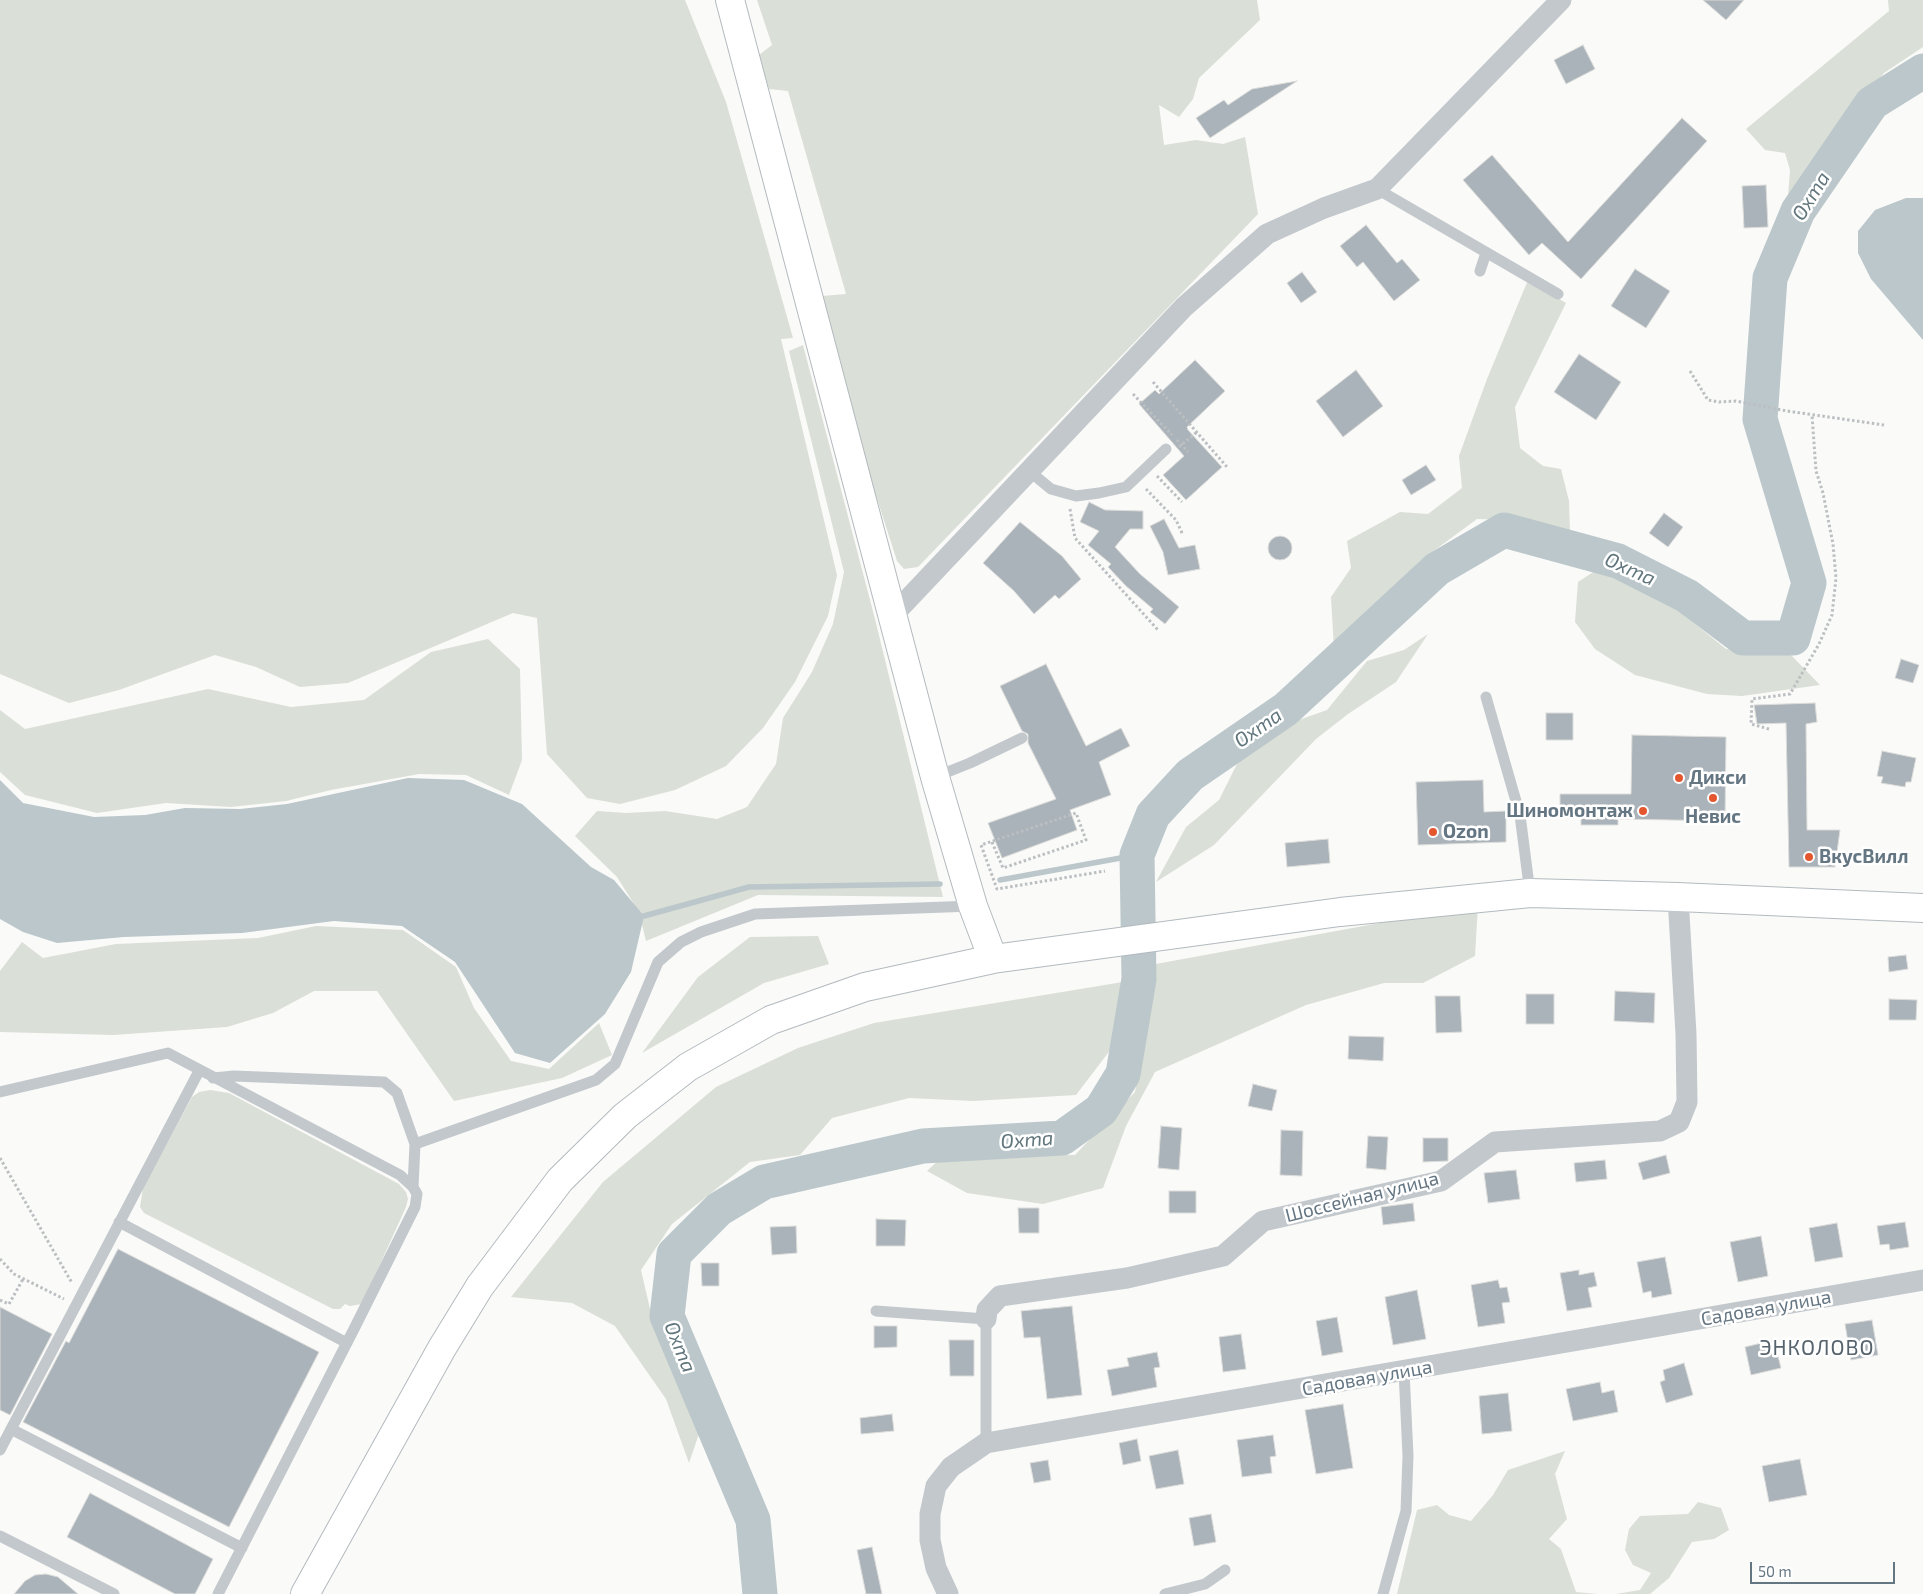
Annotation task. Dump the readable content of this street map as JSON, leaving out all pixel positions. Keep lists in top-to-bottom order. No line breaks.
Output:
{"streets":{"street":["Шоссейная улица","Садовая улица"]},"districts":["ЭНКОЛОВО"],"water":["Охта"],"places":["Дикси","Невис","Шиномонтаж","Ozon","ВкусВилл"],"scale_bar":"50 m"}
